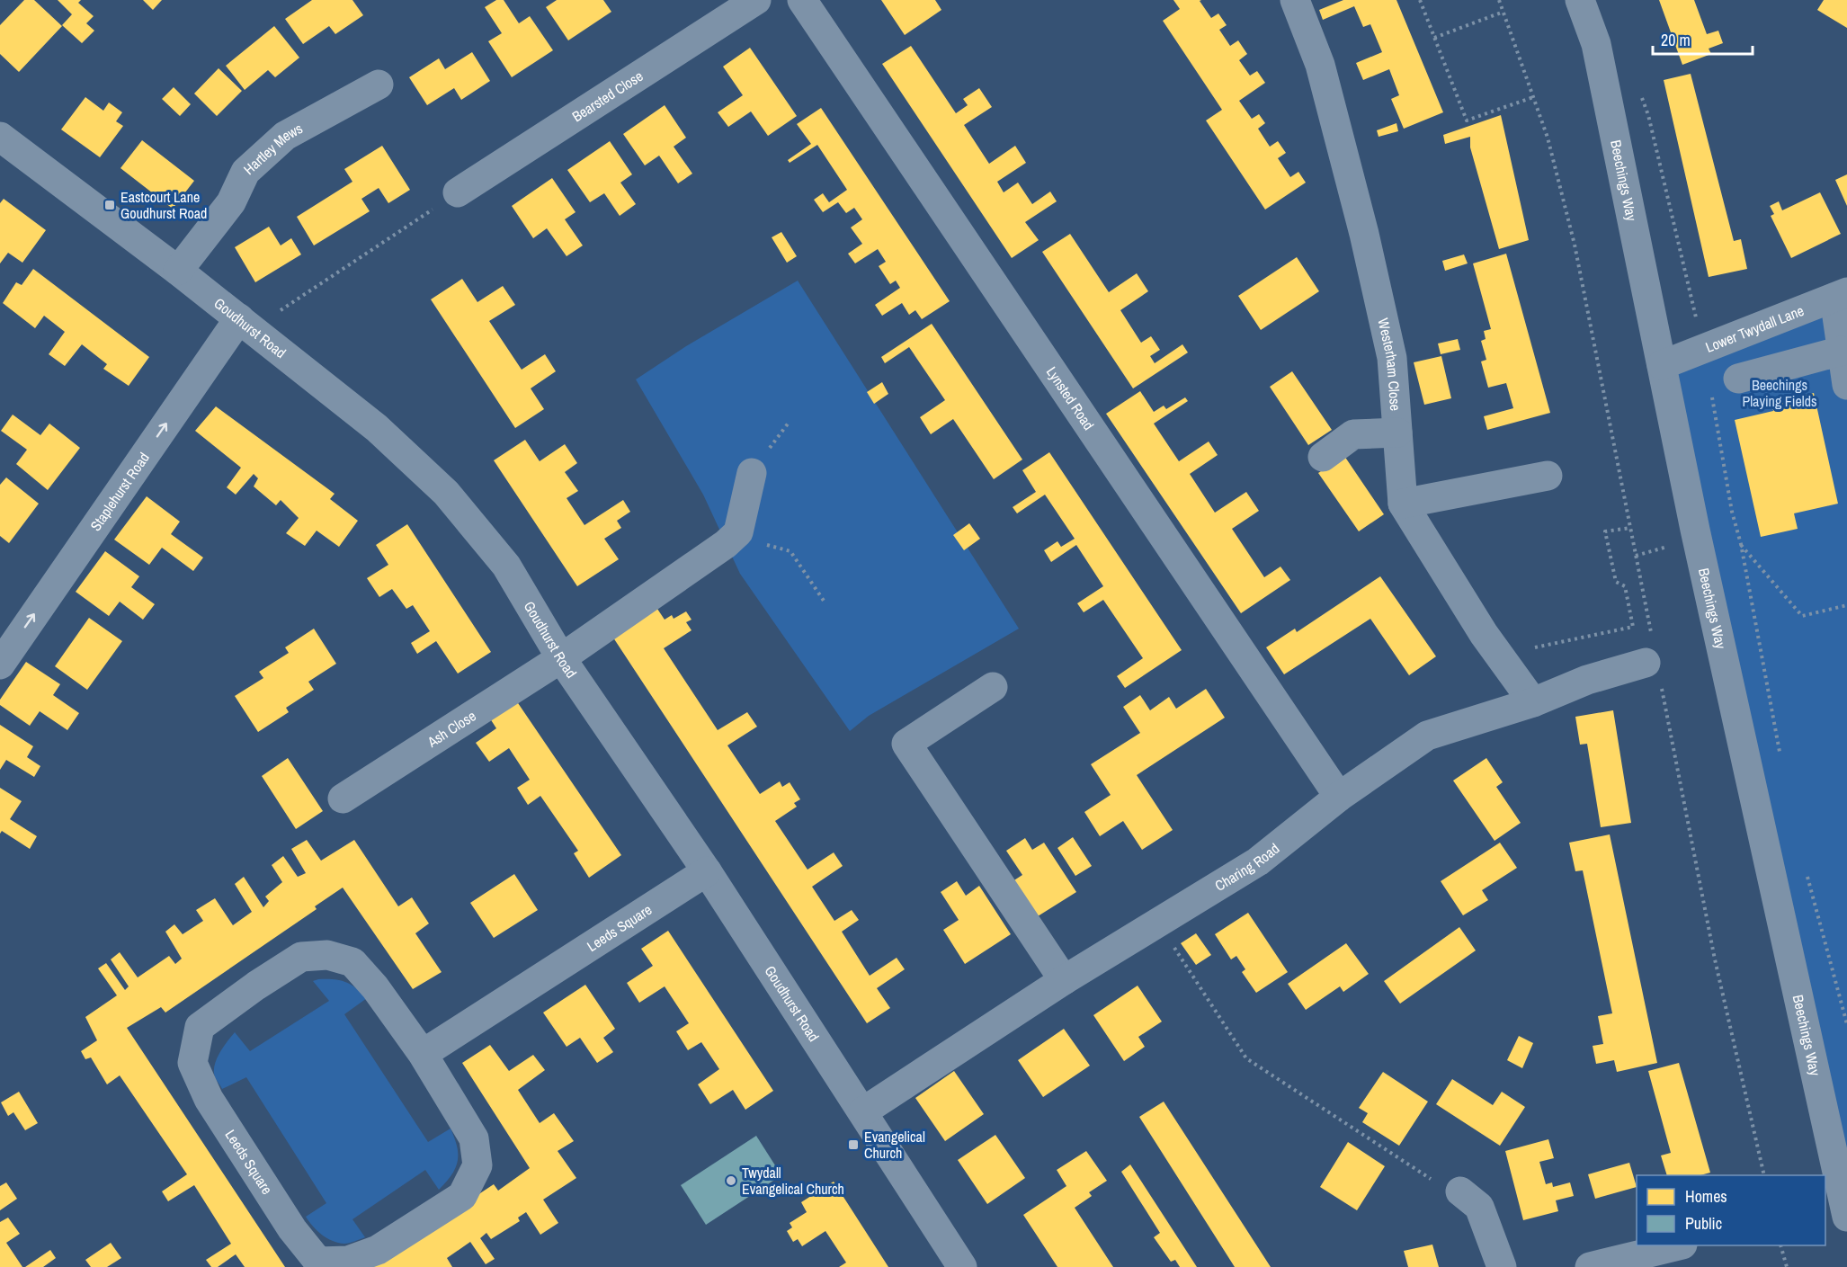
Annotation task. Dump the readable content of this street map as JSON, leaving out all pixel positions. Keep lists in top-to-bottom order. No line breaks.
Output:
{"streets":{"street":["Bearsted Close","Hartley Mews","Beechings Way","Goudhurst Road","Lower Twydall Lane","Westerham Close","Lynsted Road","Staplehurst Road","Ash Close","Charing Road","Leeds Square"]},"crossings":[["Hartley Mews","Goudhurst Road"],["Beechings Way","Lower Twydall Lane"],["Goudhurst Road","Staplehurst Road"],["Goudhurst Road","Ash Close"],["Goudhurst Road","Charing Road"],["Goudhurst Road","Leeds Square"],["Westerham Close","Charing Road"],["Lynsted Road","Charing Road"]],"one_way":["Staplehurst Road"],"parks":["Beechings Playing Fields"],"places":{"transit":["Eastcourt Lane Goudhurst Road","Evangelical Church"],"other":["Twydall Evangelical Church"]},"legend":["Homes","Public"],"scale_bar":"20 m"}
